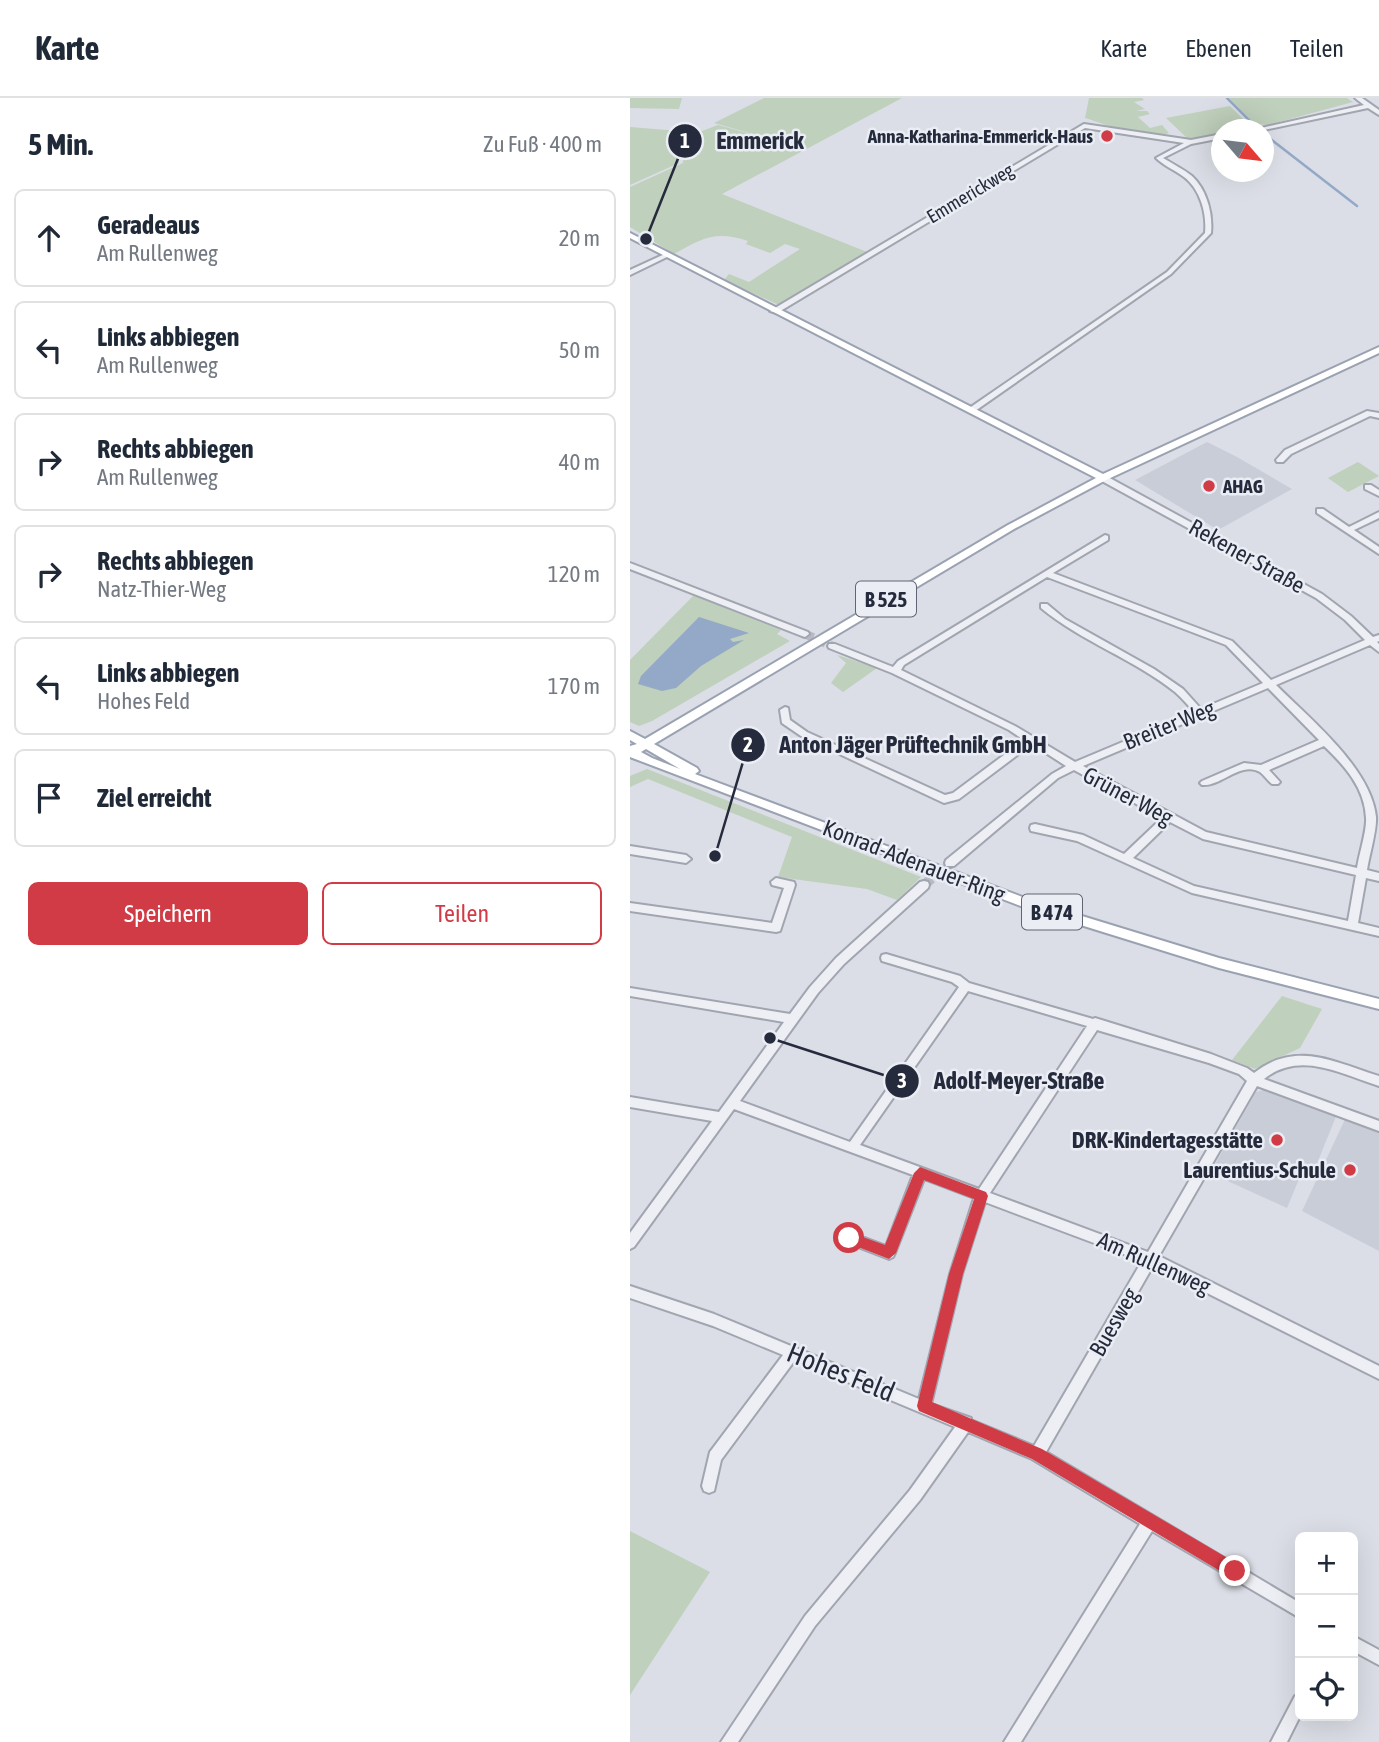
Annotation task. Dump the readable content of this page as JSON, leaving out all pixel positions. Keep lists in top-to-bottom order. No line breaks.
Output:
{"streets":{"main road":["B 525","Konrad-Adenauer-Ring","B 474"],"street":["Emmerickweg","Rekener Straße","Breiter Weg","Grüner Weg","Am Rullenweg","Buesweg","Hohes Feld"]},"crossings":[["Rekener Straße","B 525"],["Rekener Straße","Breiter Weg"],["B 525","B 474"],["Breiter Weg","Grüner Weg"],["Konrad-Adenauer-Ring","B 474"],["Am Rullenweg","Buesweg"],["Buesweg","Hohes Feld"]],"places":["Anna-Katharina-Emmerick-Haus","Emmerick","AHAG","Anton Jäger Prüftechnik GmbH","Adolf-Meyer-Straße","DRK-Kindertagesstätte","Laurentius-Schule"],"north":"bottom right","page":{"header":"Karte","nav":["Karte","Ebenen","Teilen"],"heading":["5 Min.","Zu Fuß · 400 m"],"list":[["Geradeaus","Am Rullenweg","20 m"],["Links abbiegen","Am Rullenweg","50 m"],["Rechts abbiegen","Am Rullenweg","40 m"],["Rechts abbiegen","Natz-Thier-Weg","120 m"],["Links abbiegen","Hohes Feld","170 m"],"Ziel erreicht"],"buttons":["Speichern","Teilen"],"map_buttons":["+","−"]}}
